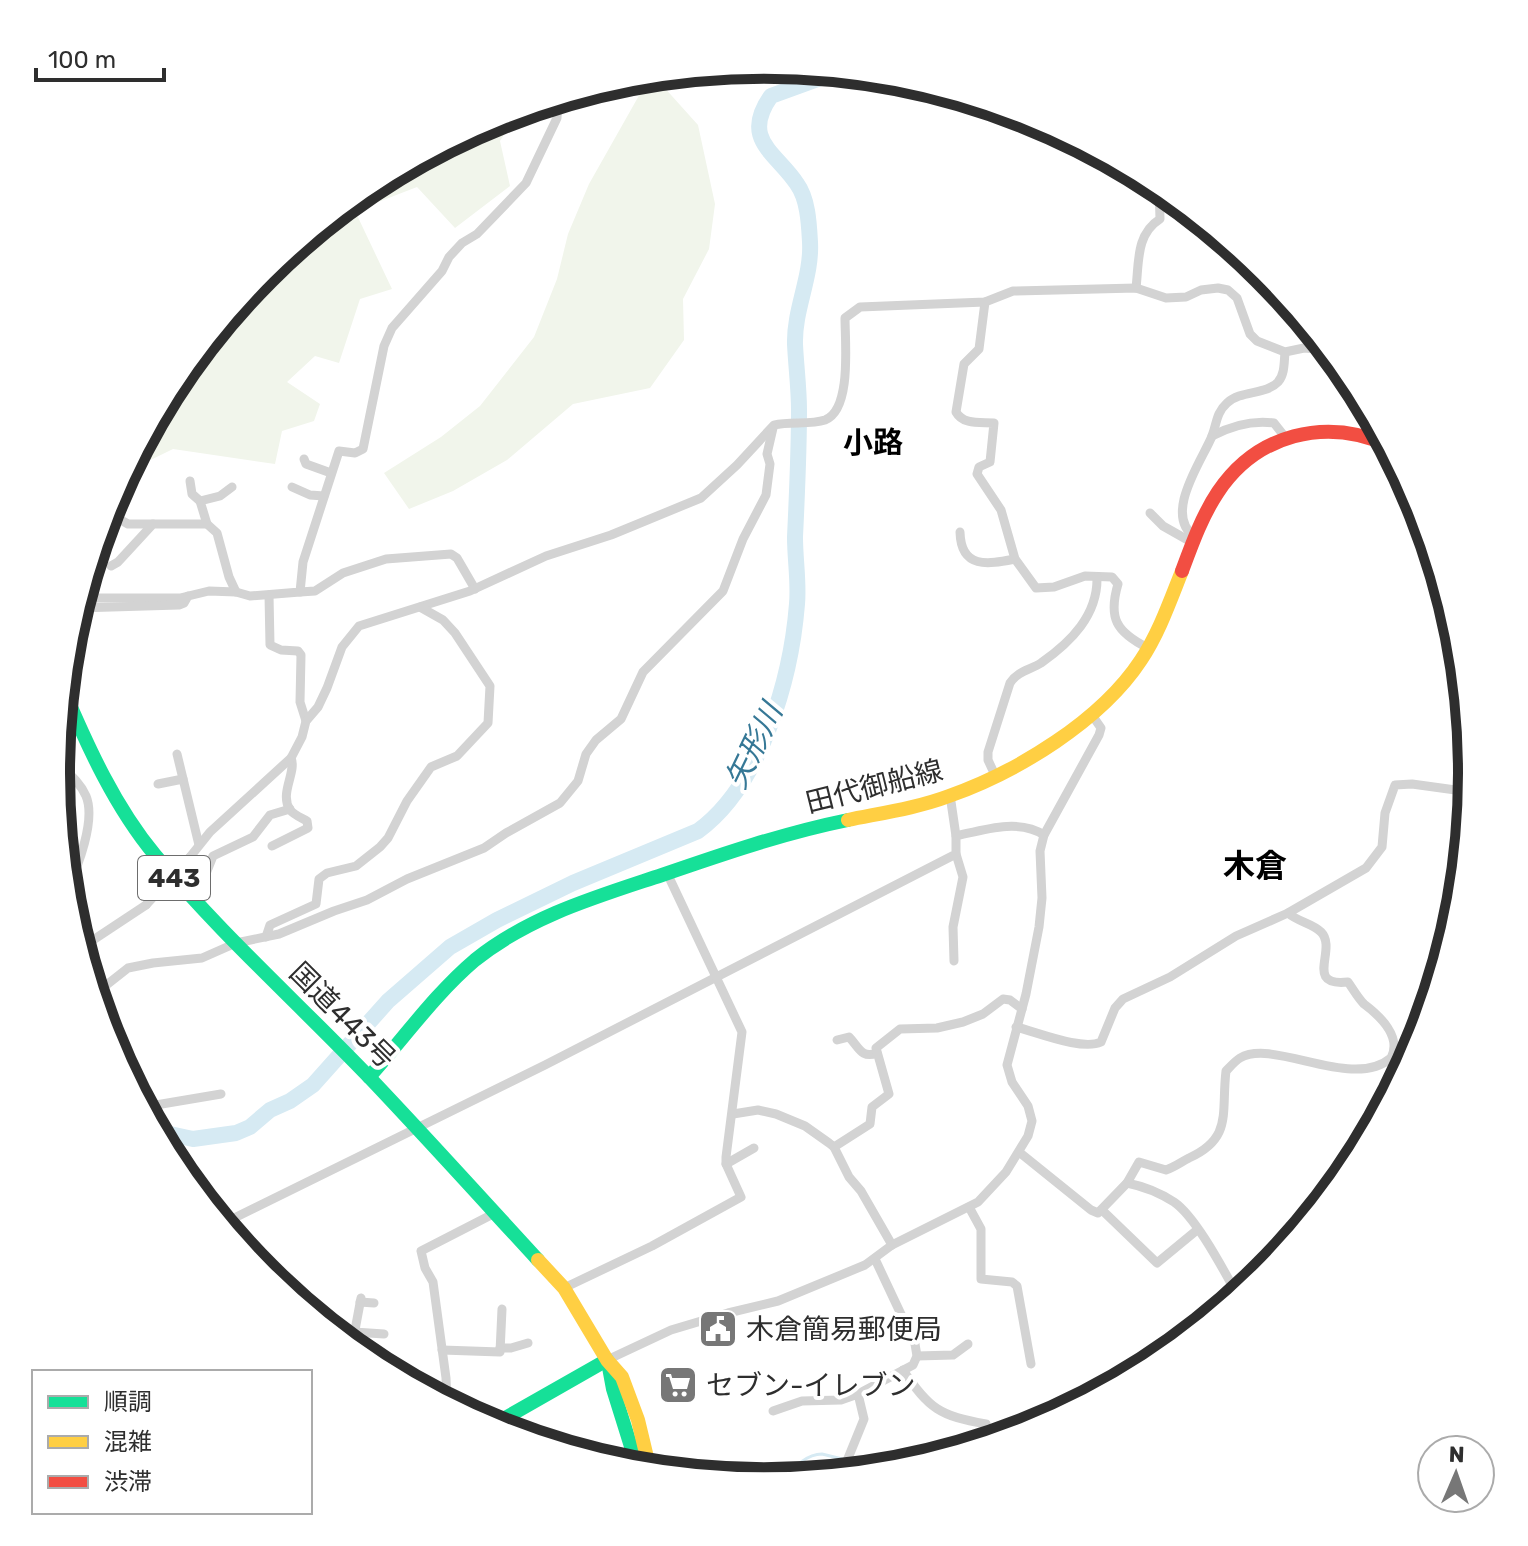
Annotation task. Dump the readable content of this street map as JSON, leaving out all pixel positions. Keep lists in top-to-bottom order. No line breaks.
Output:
{"streets":{"main road":["田代御船線","443","国道443号"]},"crossings":[["田代御船線","国道443号"]],"districts":["小路","木倉"],"water":["矢形川"],"places":{"public building":["木倉簡易郵便局"],"supermarket":["セブン-イレブン"]},"legend":["順調","混雑","渋滞"],"scale_bar":"100 m","north":"top"}
